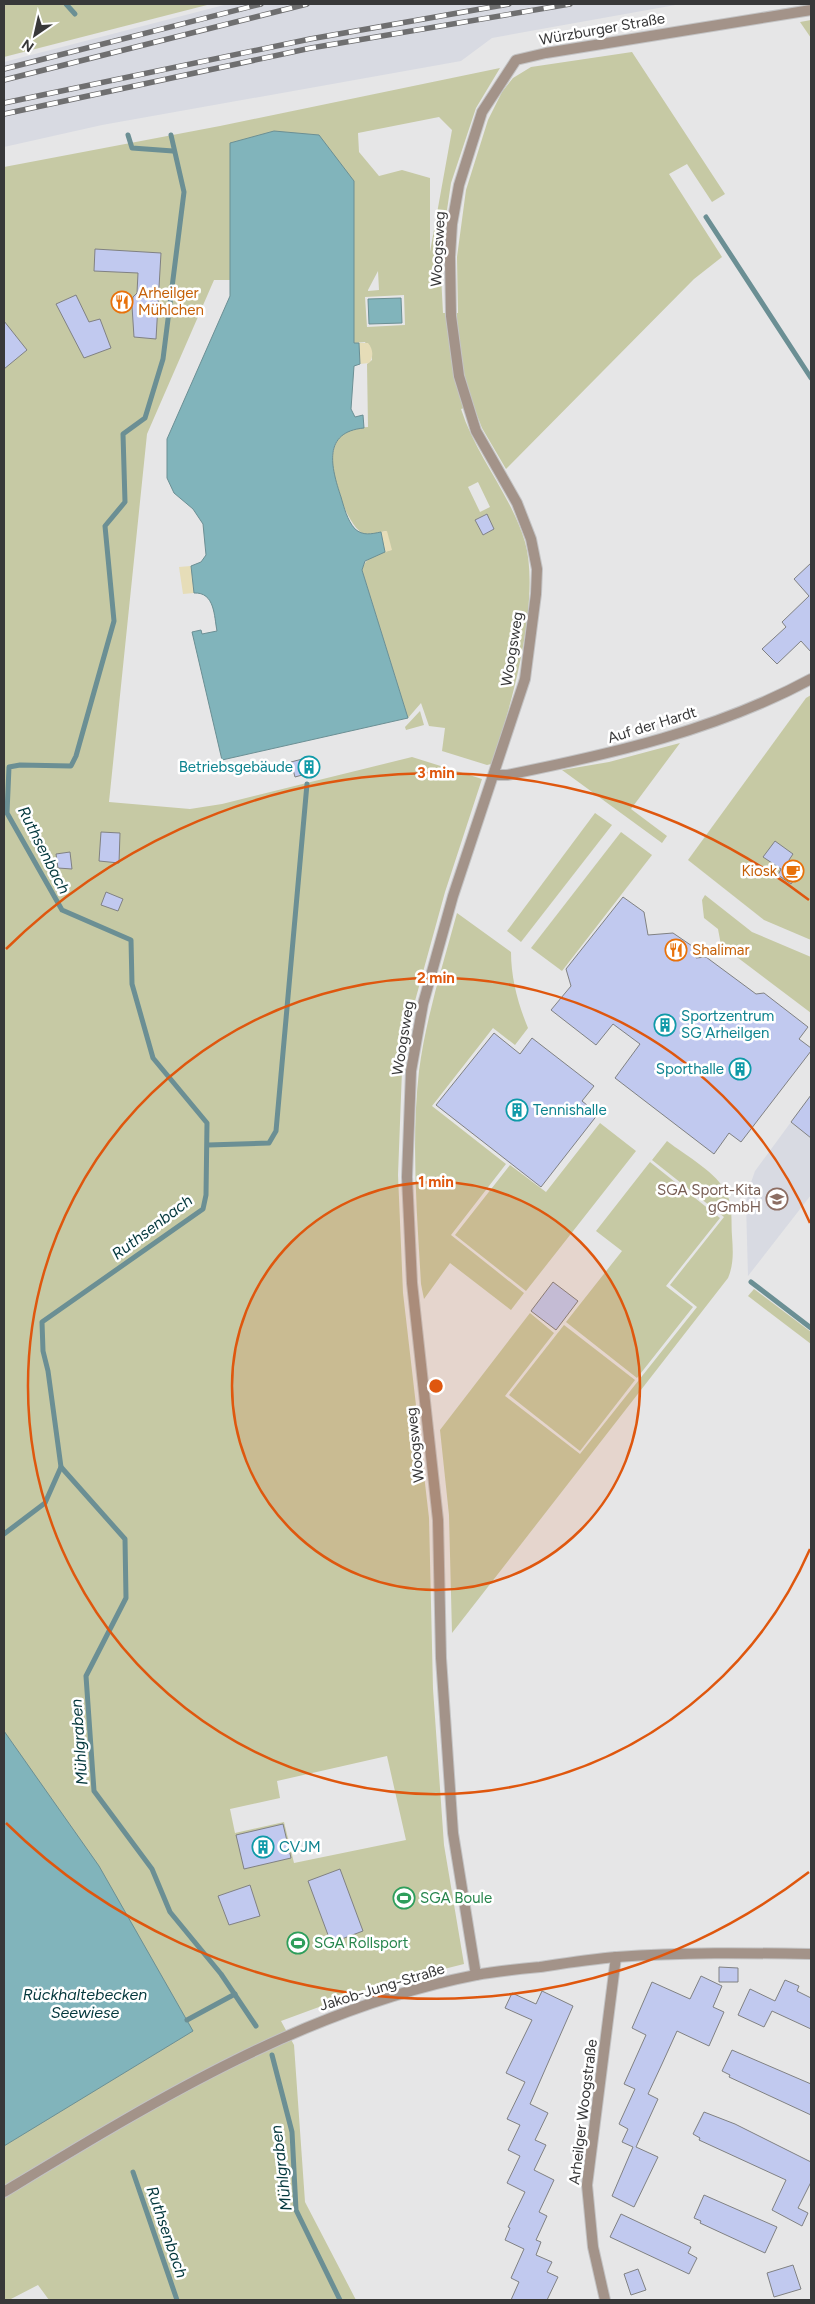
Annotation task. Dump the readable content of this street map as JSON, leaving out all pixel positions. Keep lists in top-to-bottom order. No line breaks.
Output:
{"streets":{"street":["Würzburger Straße","Woogsweg","Auf der Hardt","Jakob-Jung-Straße","Arheilger Woogstraße"]},"crossings":[["Würzburger Straße","Woogsweg"],["Woogsweg","Auf der Hardt"],["Woogsweg","Jakob-Jung-Straße"],["Jakob-Jung-Straße","Arheilger Woogstraße"]],"water":["Ruthsenbach","Mühlgraben","Rückhaltebecken Seewiese"],"places":{"restaurant":["Arheilger Mühlchen","Shalimar"],"building":["Betriebsgebäude","Sportzentrum SG Arheilgen","Sporthalle","Tennishalle","CVJM"],"cafe":["Kiosk"],"school or university":["SGA Sport-Kita gGmbH"],"sports":["SGA Boule","SGA Rollsport"]},"north":"bottom left","rings":["3 min","2 min","1 min"]}
